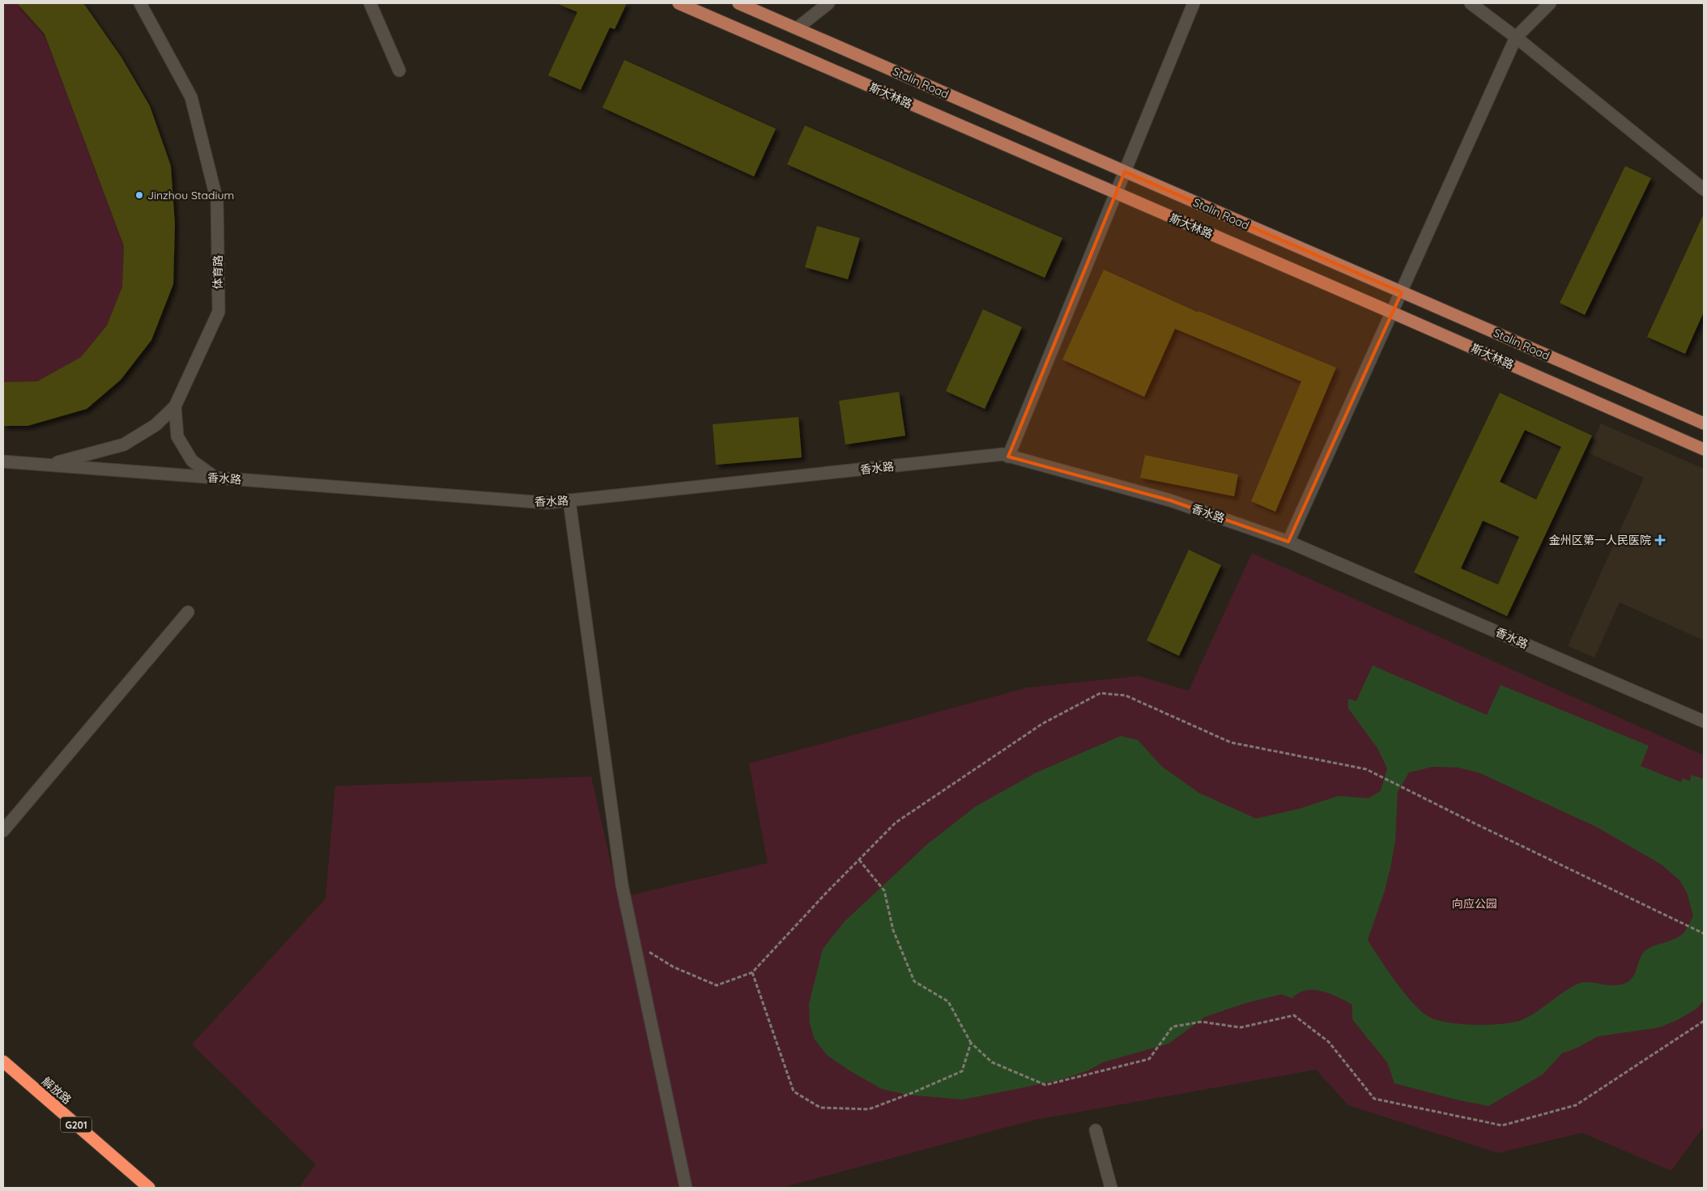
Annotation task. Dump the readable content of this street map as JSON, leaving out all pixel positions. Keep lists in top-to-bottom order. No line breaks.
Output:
{"streets":{"highway":["解放路","G201"],"main road":["Stalin Road","斯大林路"],"street":["体育路","香水路"]},"crossings":[["体育路","香水路"]],"parks":["向应公园"],"places":{"other":["Jinzhou Stadium"],"health":["金州区第一人民医院"]}}
